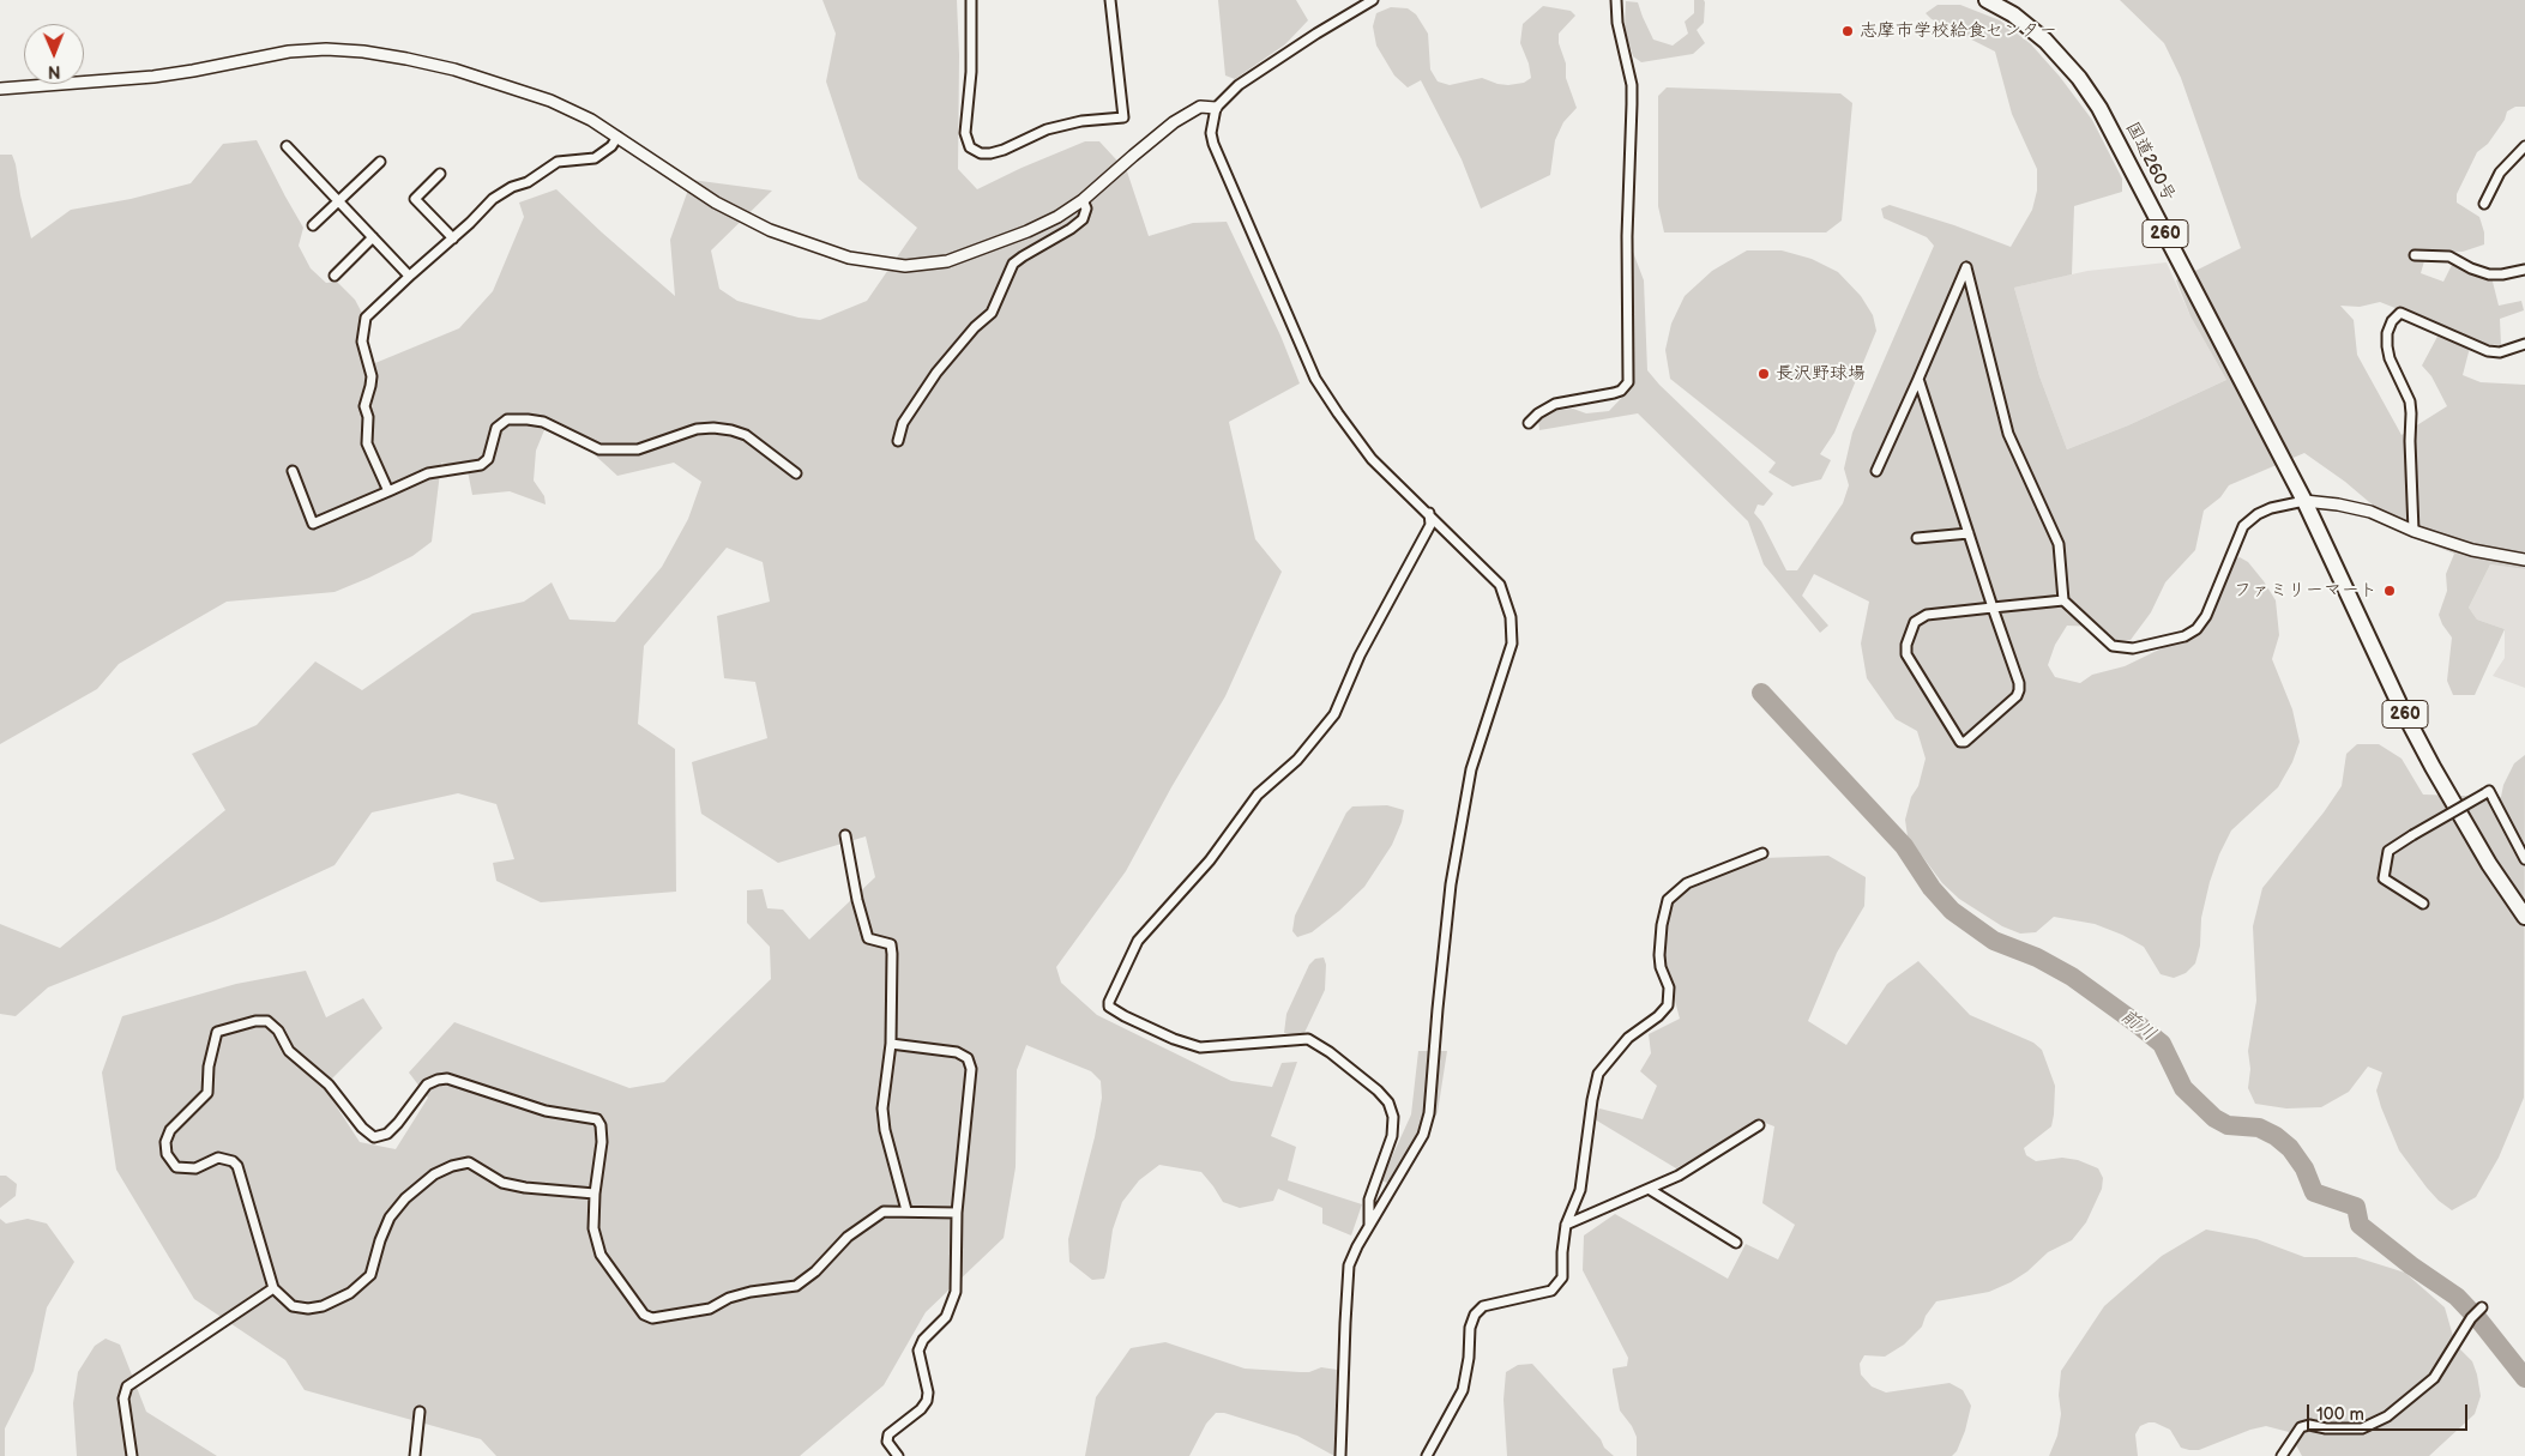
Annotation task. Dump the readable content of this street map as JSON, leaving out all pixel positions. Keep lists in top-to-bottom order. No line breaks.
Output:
{"streets":{"highway":["国道260号","260"]},"crossings":[["国道260号","260"]],"water":["前川"],"places":["志摩市学校給食センター","長沢野球場","ファミリーマート"],"scale_bar":"100 m","north":"bottom"}
